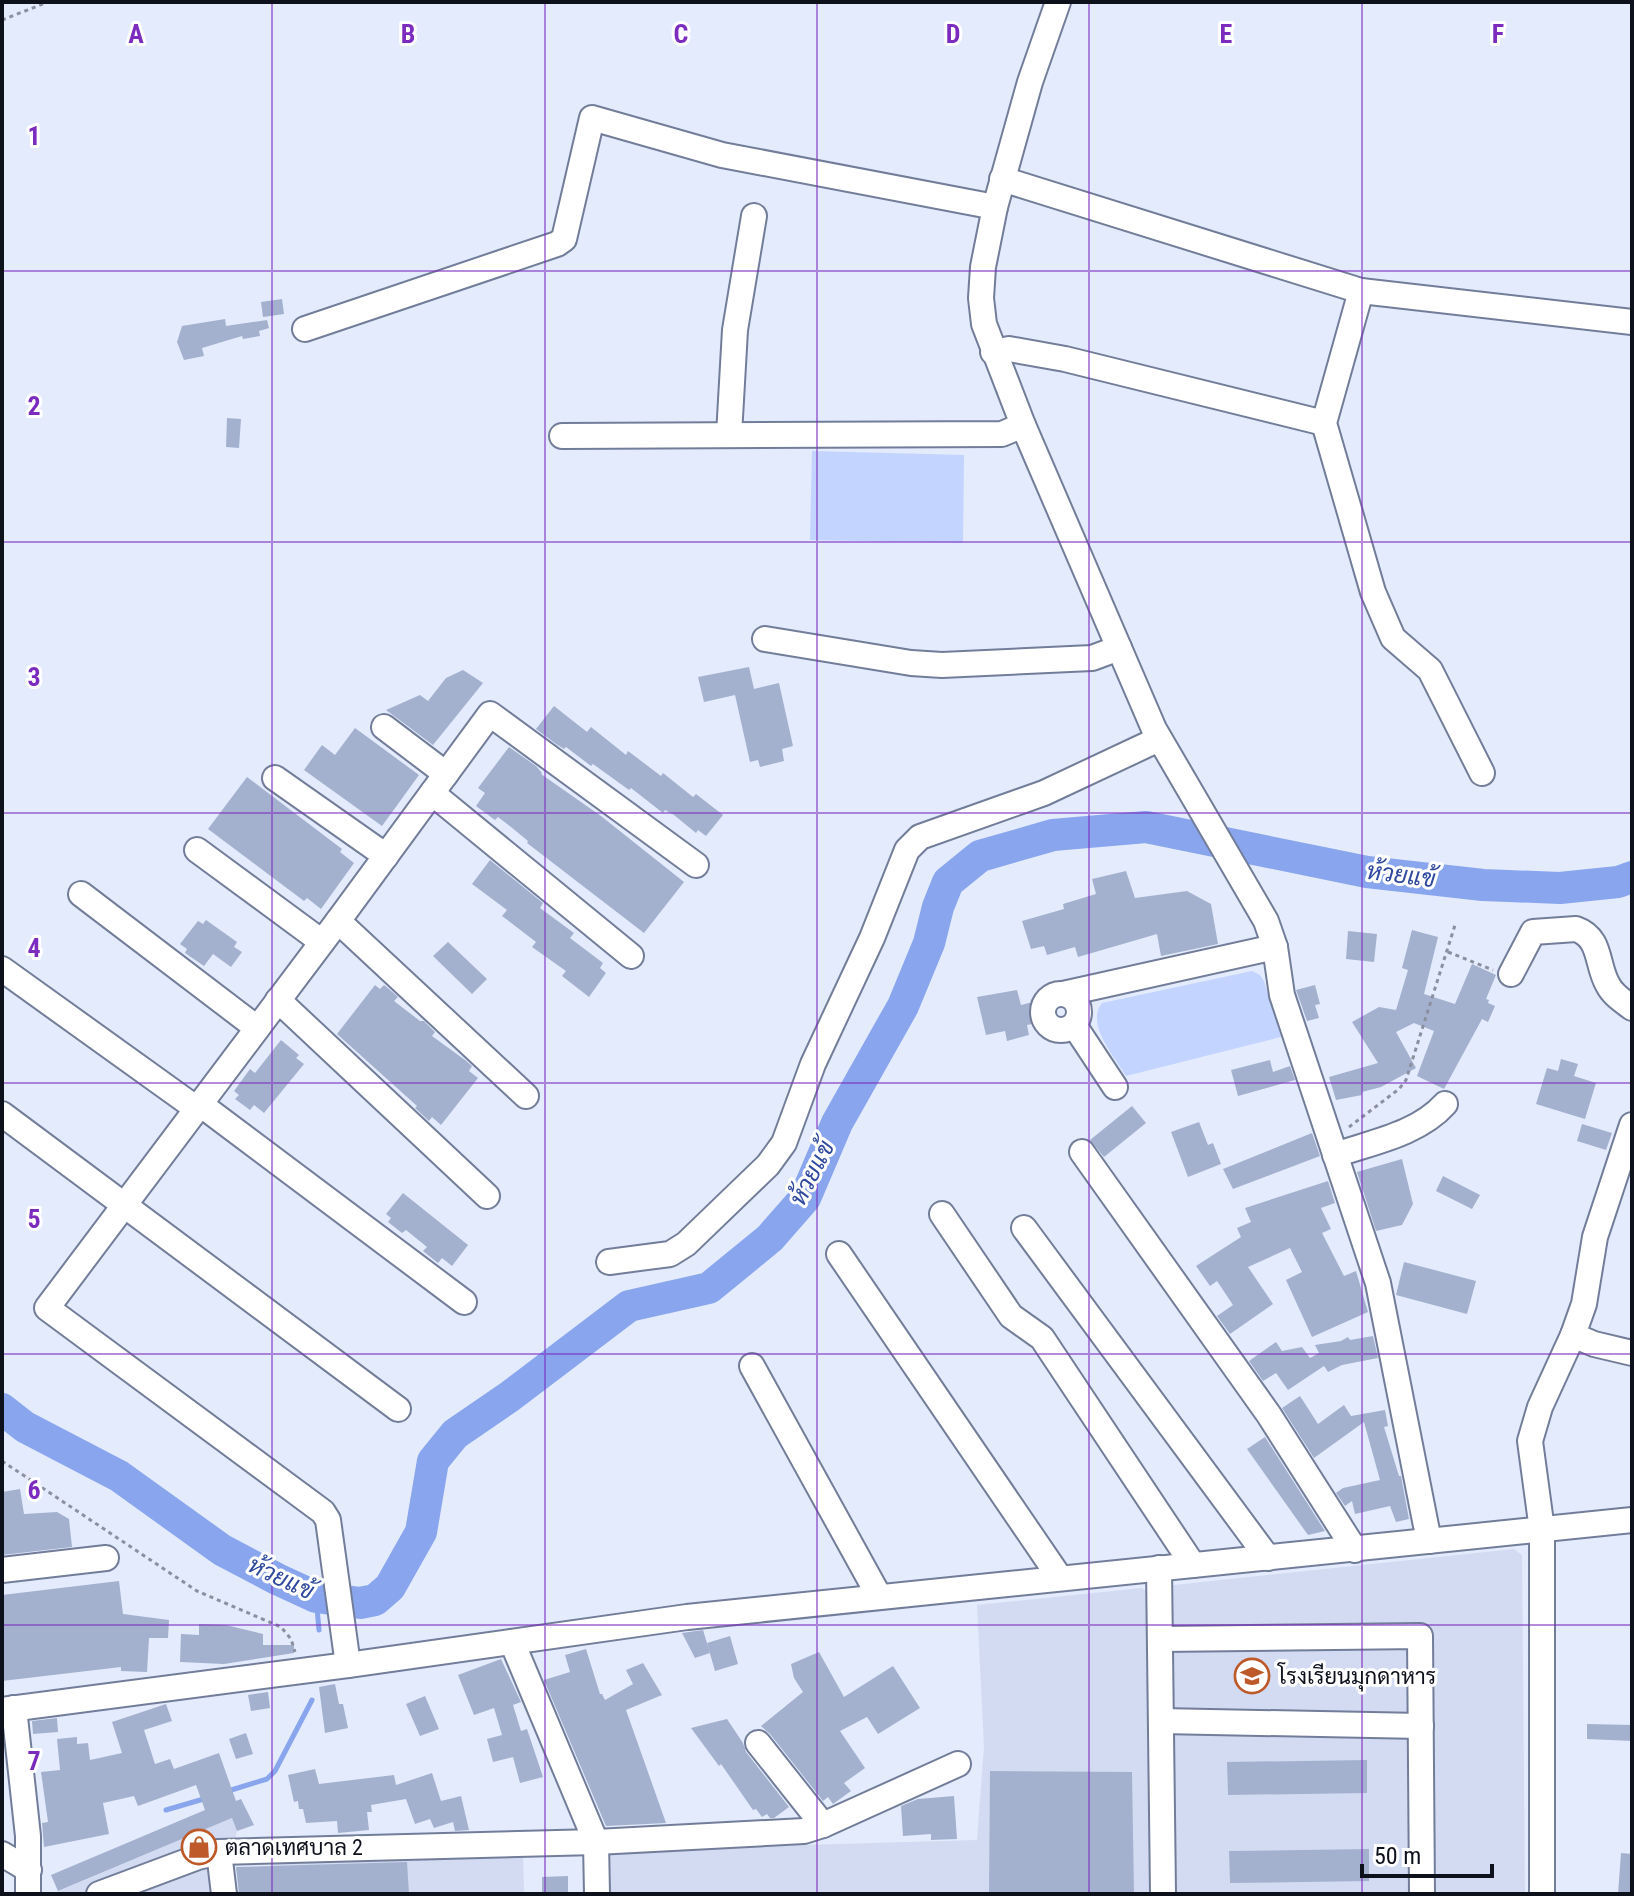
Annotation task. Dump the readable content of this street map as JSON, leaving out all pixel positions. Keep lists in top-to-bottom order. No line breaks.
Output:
{"water":["ห้วยแข้"],"places":{"school or university":["โรงเรียนมุกดาหาร"],"shop":["ตลาดเทศบาล 2"]},"scale_bar":"50 m","grid":{"columns":["A","B","C","D","E","F"],"rows":["1","2","3","4","5","6","7"]}}
